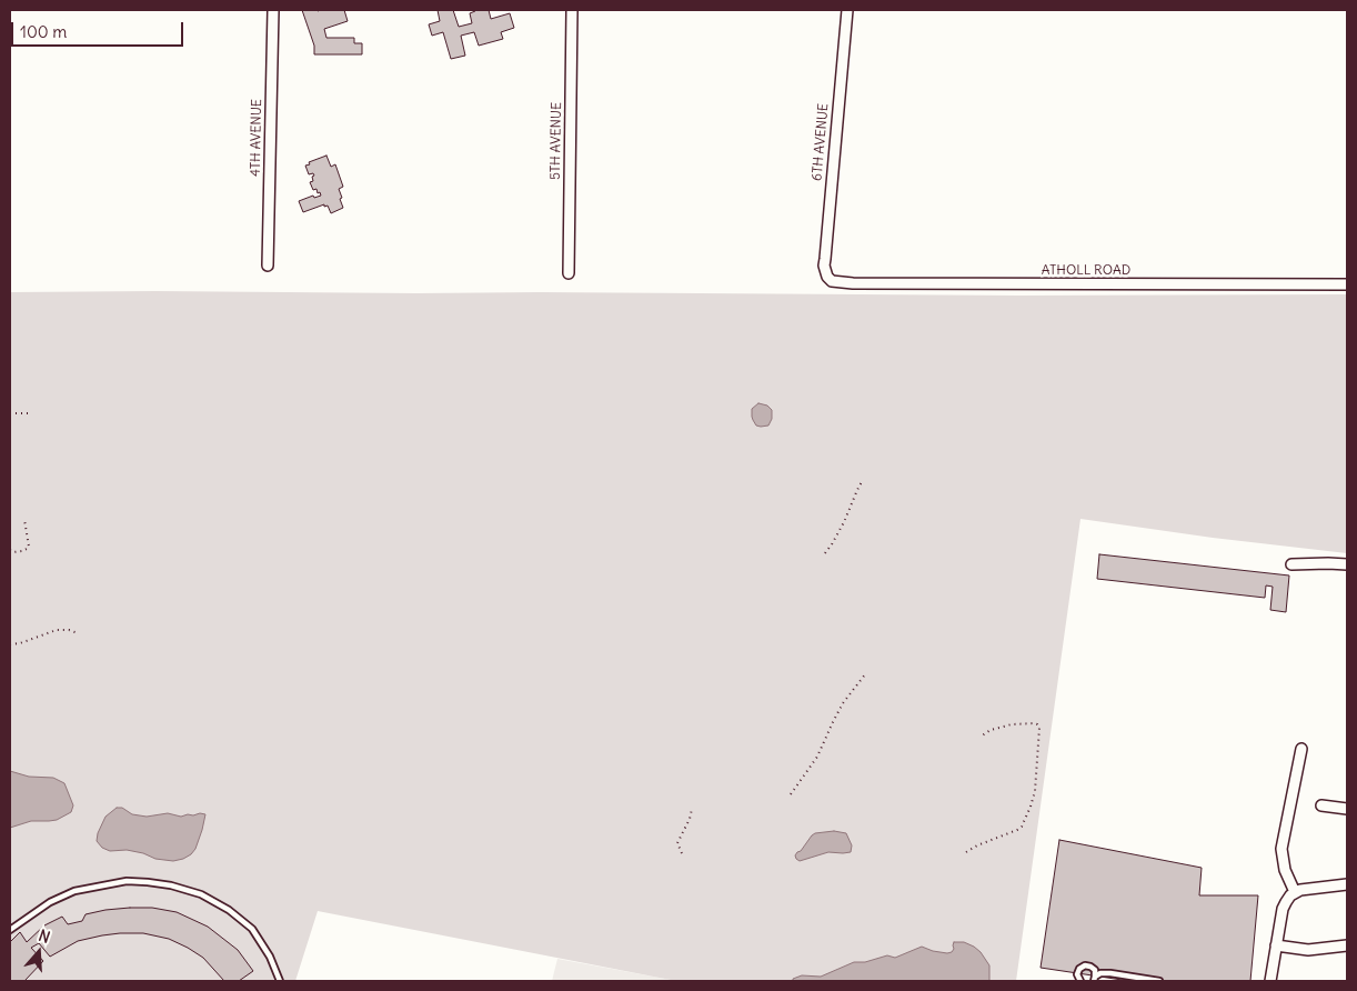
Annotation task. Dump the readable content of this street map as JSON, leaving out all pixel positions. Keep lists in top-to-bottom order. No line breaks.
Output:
{"streets":{"street":["4TH AVENUE","5TH AVENUE","6TH AVENUE","ATHOLL ROAD"]},"crossings":[["6TH AVENUE","ATHOLL ROAD"]],"scale_bar":"100 m","north":"top"}
